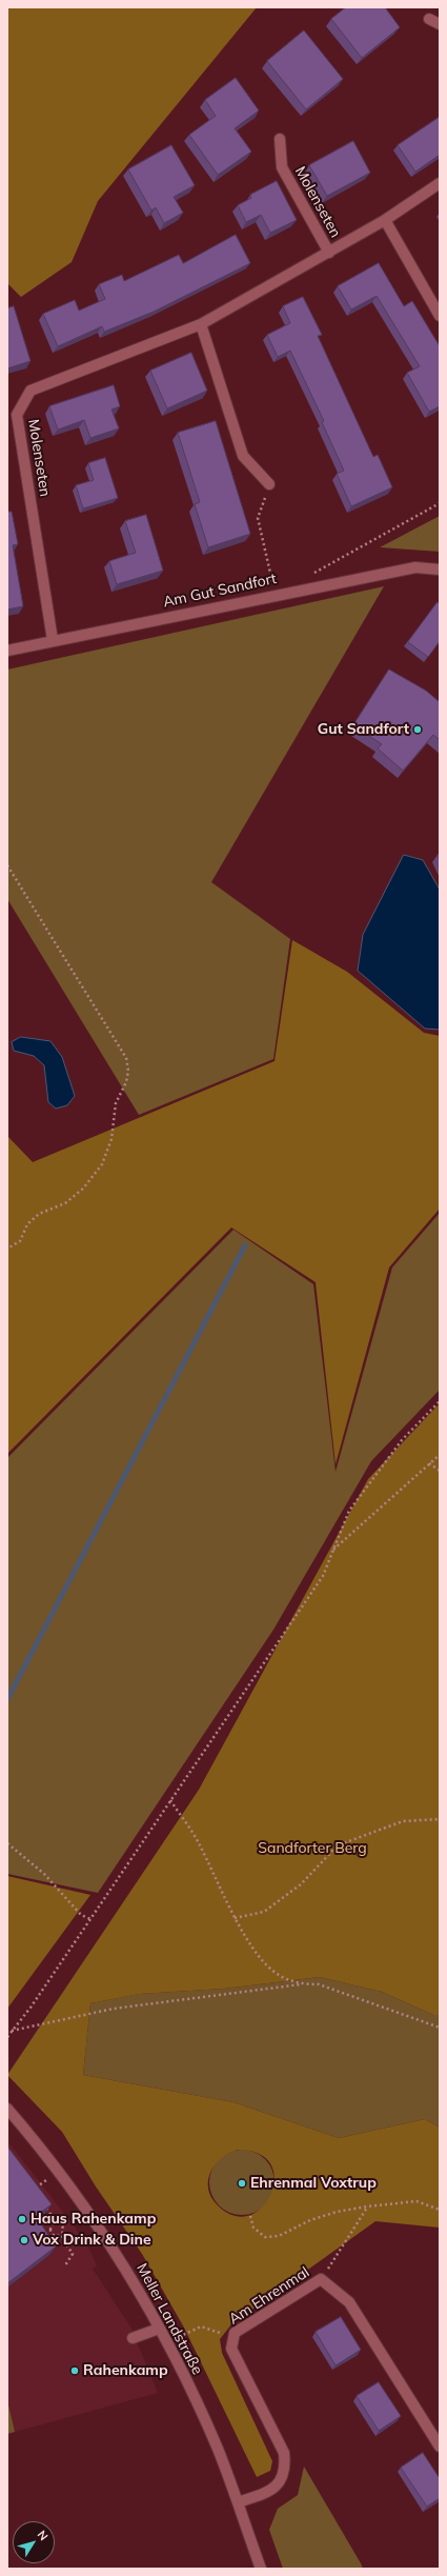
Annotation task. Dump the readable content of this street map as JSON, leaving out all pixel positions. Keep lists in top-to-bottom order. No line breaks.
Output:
{"streets":{"street":["Molenseten","Am Gut Sandfort","Am Ehrenmal","Meller Landstraße"]},"crossings":[["Molenseten","Am Gut Sandfort"],["Am Ehrenmal","Meller Landstraße"]],"parks":["Sandforter Berg"],"places":["Gut Sandfort","Ehrenmal Voxtrup","Haus Rahenkamp","Vox Drink & Dine","Rahenkamp"],"north":"top right"}
